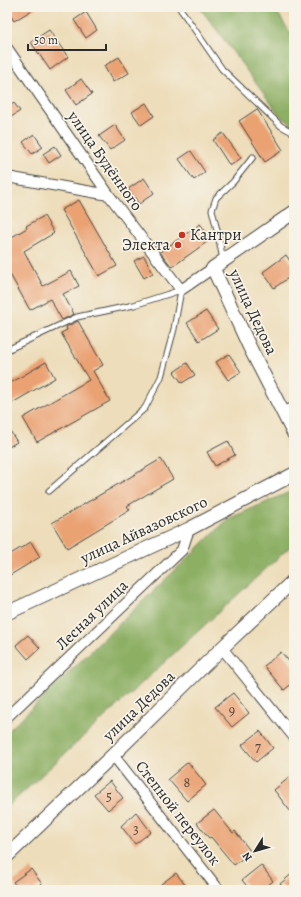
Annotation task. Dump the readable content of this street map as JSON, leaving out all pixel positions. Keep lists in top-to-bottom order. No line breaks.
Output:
{"streets":{"street":["улица Будённого","улица Дедова","улица Айвазовского","Лесная улица","Степной переулок"]},"crossings":[["улица Дедова","Степной переулок"],["улица Айвазовского","Лесная улица"]],"places":["Кантри","Электа"],"house_numbers":["9","7","8","5","3"],"scale_bar":"50 m","north":"bottom left"}
